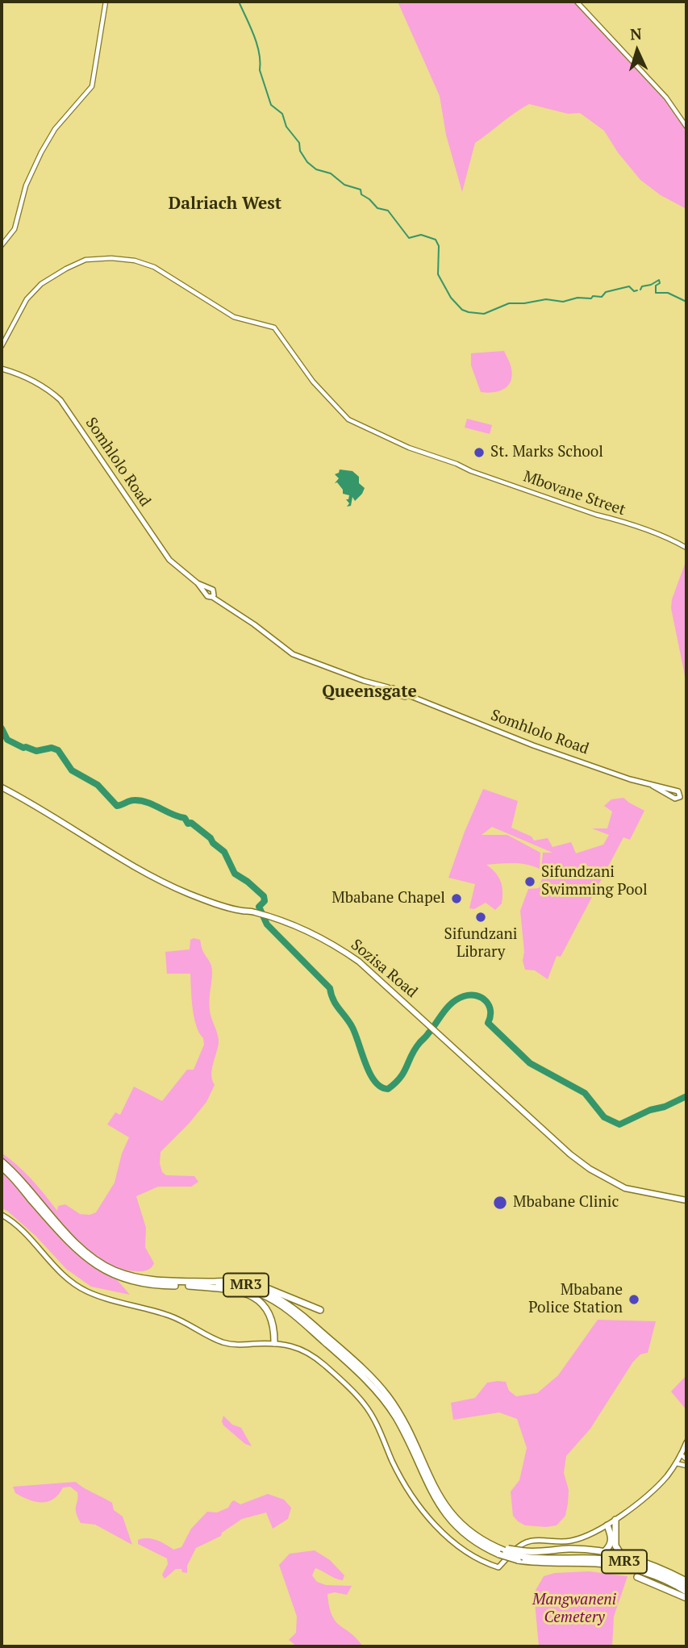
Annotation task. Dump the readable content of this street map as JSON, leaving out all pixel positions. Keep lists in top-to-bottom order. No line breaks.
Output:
{"streets":{"highway":["MR3"],"main road":["Somhlolo Road","Sozisa Road"],"street":["Mbovane Street"]},"districts":["Dalriach West","Queensgate"],"parks":["Mangwaneni Cemetery"],"places":["St. Marks School","Sifundzani Swimming Pool","Mbabane Chapel","Sifundzani Library","Mbabane Clinic","Mbabane Police Station"],"north":"top"}
